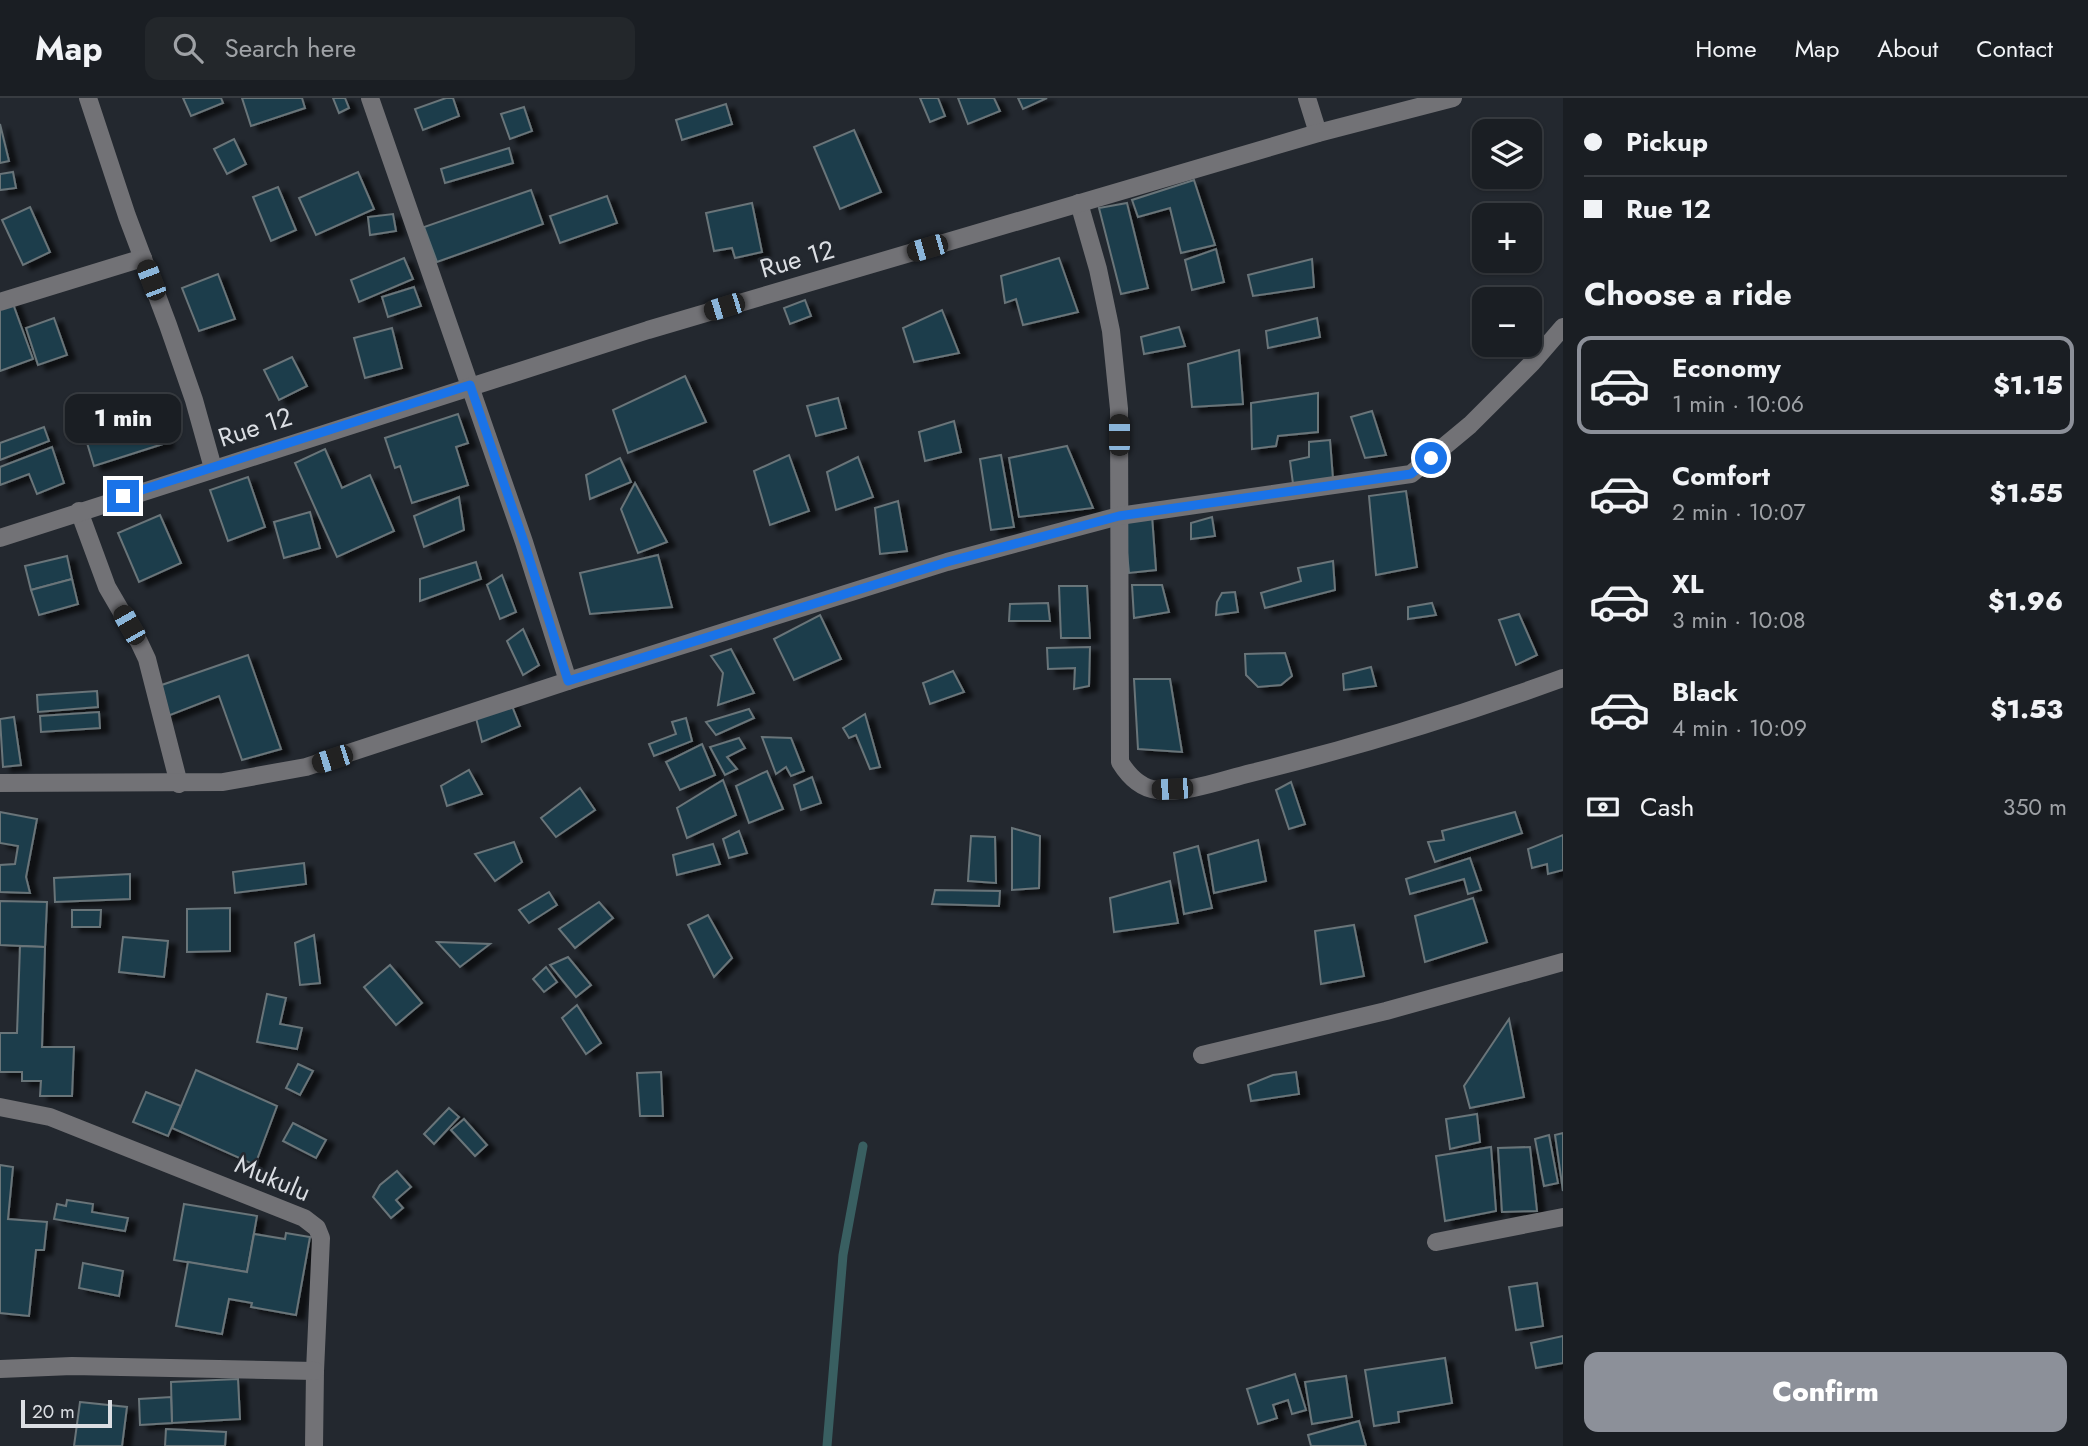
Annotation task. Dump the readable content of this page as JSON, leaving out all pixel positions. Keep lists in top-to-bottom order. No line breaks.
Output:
{"streets":{"street":["Rue 12","Mukulu"]},"scale_bar":"20 m","page":{"header":"Map","search":"Search here","nav":["Home","Map","About","Contact"],"banner":["Pickup","Rue 12"],"map_buttons":["+","−"],"heading":"Choose a ride","list":[{"name":"Economy","note":"1 min · 10:06","value":"$1.15"},{"name":"Comfort","note":"2 min · 10:07","value":"$1.55"},{"name":"XL","note":"3 min · 10:08","value":"$1.96"},{"name":"Black","note":"4 min · 10:09","value":"$1.53"}],"bubble":"1 min","pay":["Cash","350 m"],"buttons":"Confirm","scale":"20 m"}}
